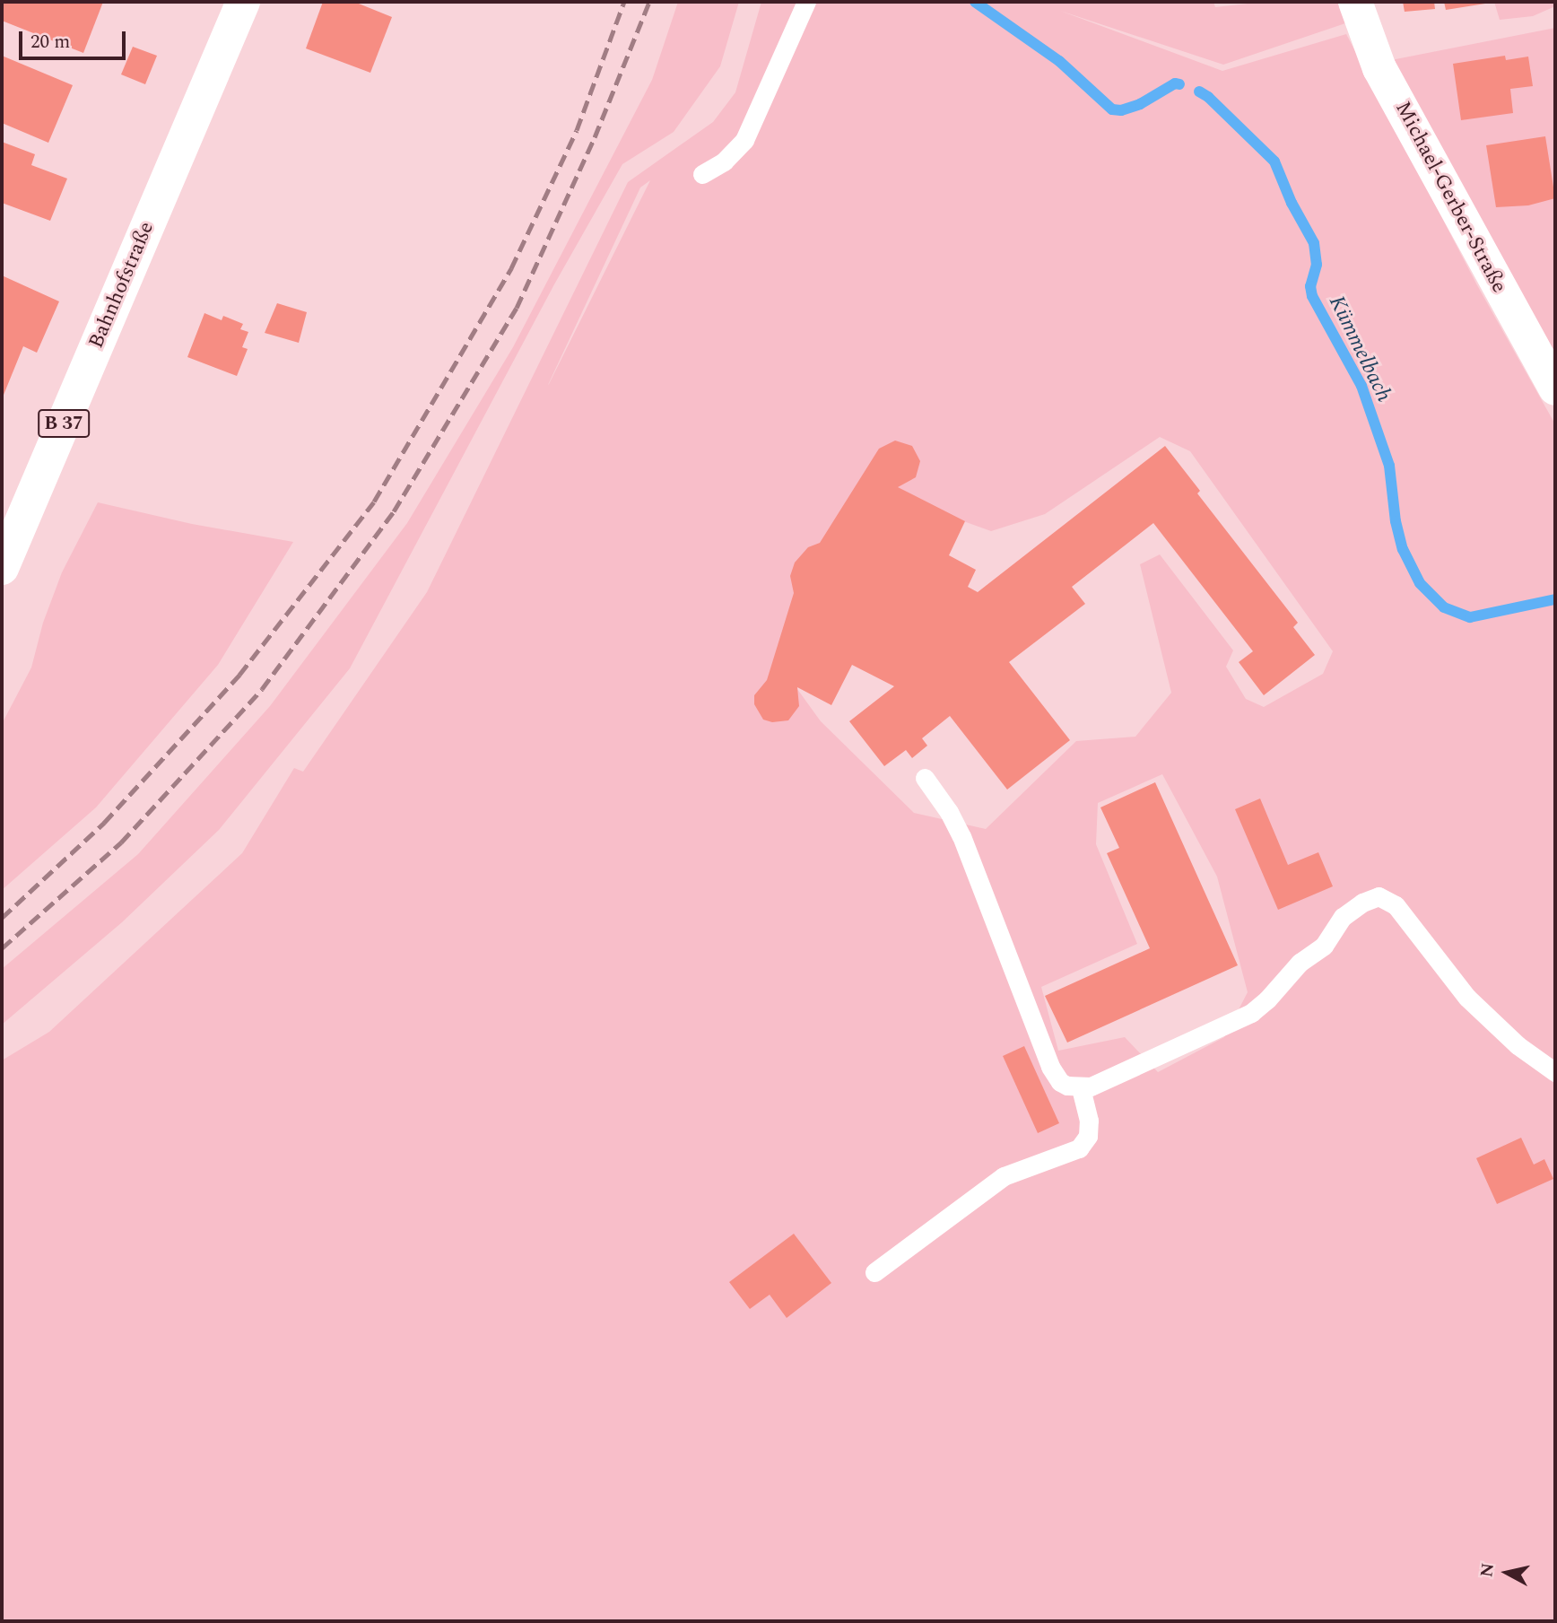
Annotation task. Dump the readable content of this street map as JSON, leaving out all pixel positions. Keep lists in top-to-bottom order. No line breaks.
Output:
{"streets":{"main road":["Michael-Gerber-Straße","Bahnhofstraße","B 37"]},"water":["Kümmelbach"],"scale_bar":"20 m","north":"left"}
